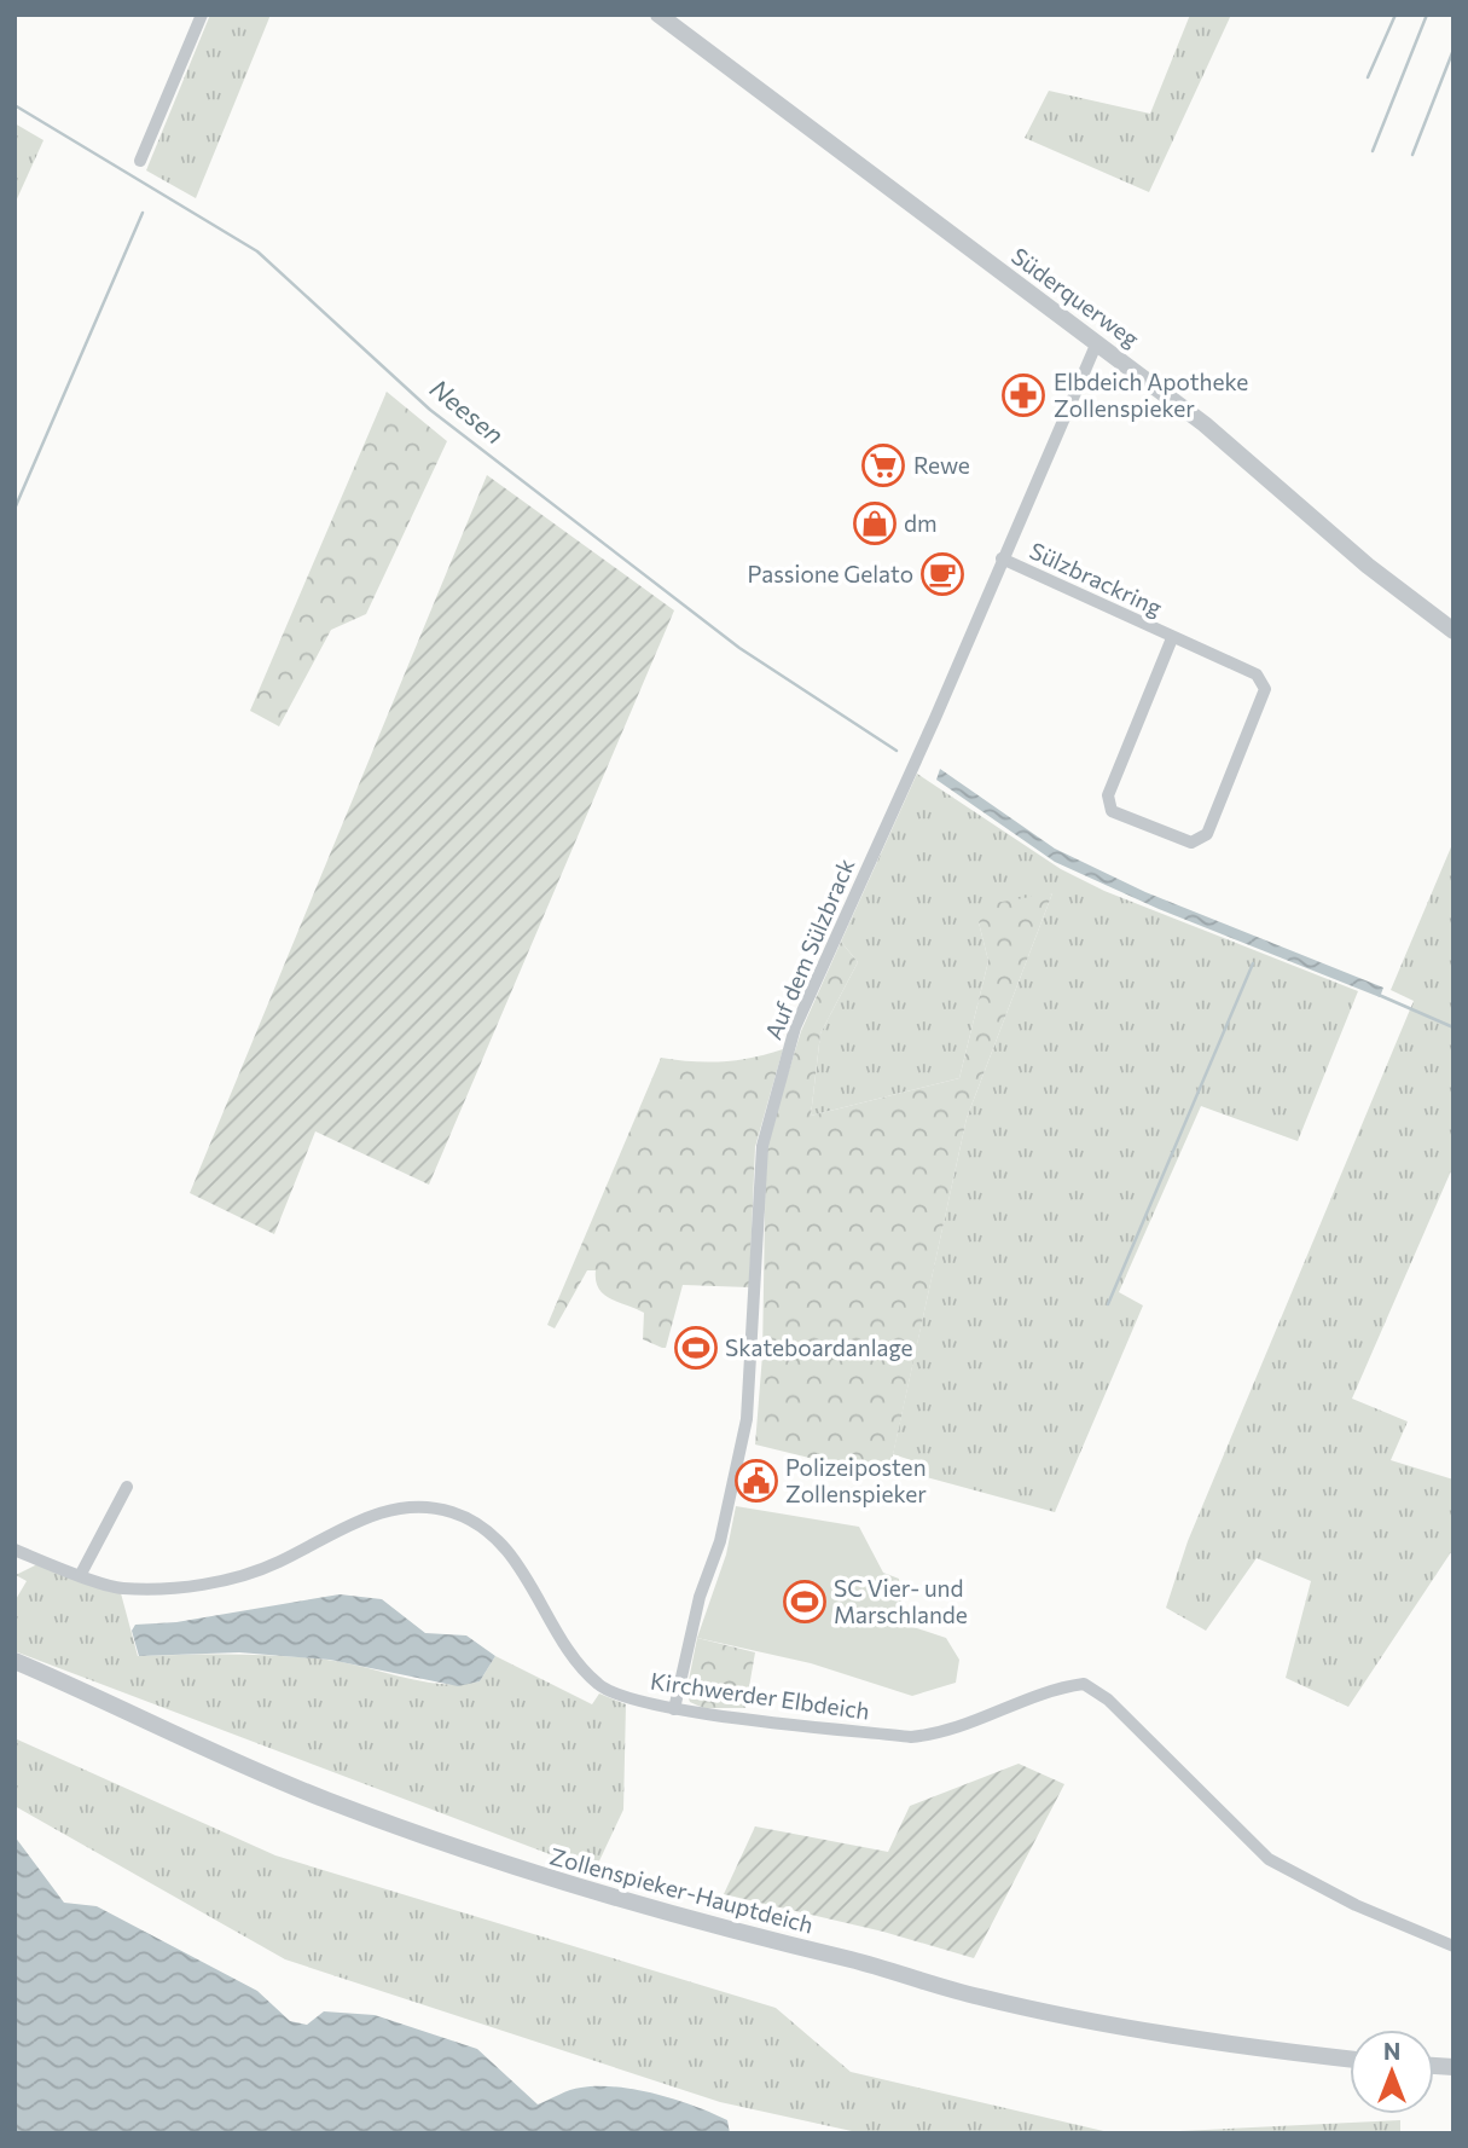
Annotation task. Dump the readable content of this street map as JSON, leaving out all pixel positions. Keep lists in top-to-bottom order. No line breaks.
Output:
{"streets":{"street":["Süderquerweg","Sülzbrackring","Auf dem Sülzbrack","Kirchwerder Elbdeich","Zollenspieker-Hauptdeich"]},"crossings":[["Süderquerweg","Auf dem Sülzbrack"],["Sülzbrackring","Auf dem Sülzbrack"],["Auf dem Sülzbrack","Kirchwerder Elbdeich"]],"water":["Neesen"],"places":{"pharmacy":["Elbdeich Apotheke Zollenspieker"],"supermarket":["Rewe"],"shop":["dm"],"cafe":["Passione Gelato"],"sports":["Skateboardanlage","SC Vier- und Marschlande"],"public building":["Polizeiposten Zollenspieker"]},"north":"top"}
